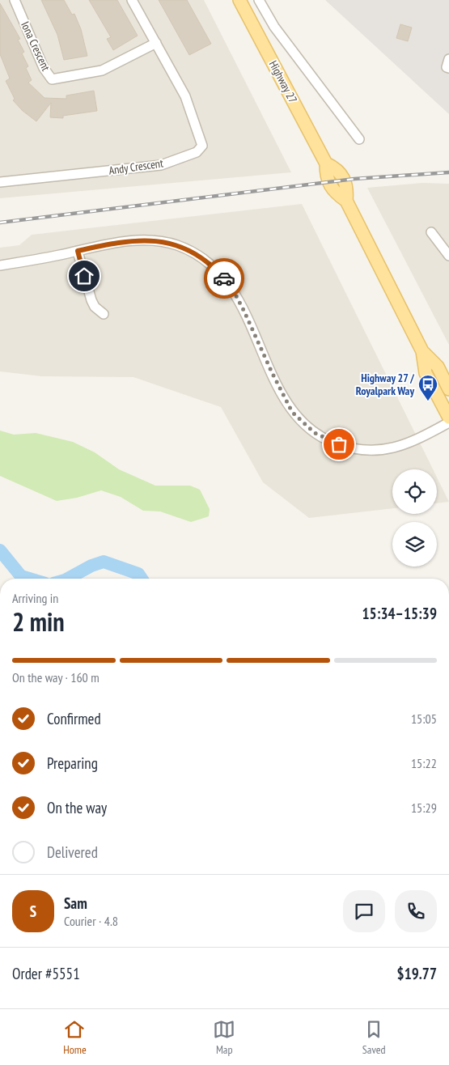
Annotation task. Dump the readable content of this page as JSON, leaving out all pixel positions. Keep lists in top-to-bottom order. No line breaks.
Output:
{"streets":{"main road":["Highway 27"],"street":["Iona Crescent","Andy Crescent"]},"crossings":[["Iona Crescent","Andy Crescent"]],"places":{"bus stop":["Highway 27 / Royalpark Way"]},"page":{"heading":["2 min","Arriving in","15:34–15:39"],"panel":["Sam","Courier · 4.8","Order #5551","$19.77"],"bar":"On the way · 160 m","list":[["Confirmed","15:05"],["Preparing","15:22"],["On the way","15:29"],"Delivered"],"round":"S","tabs":["Home","Map","Saved"]}}
